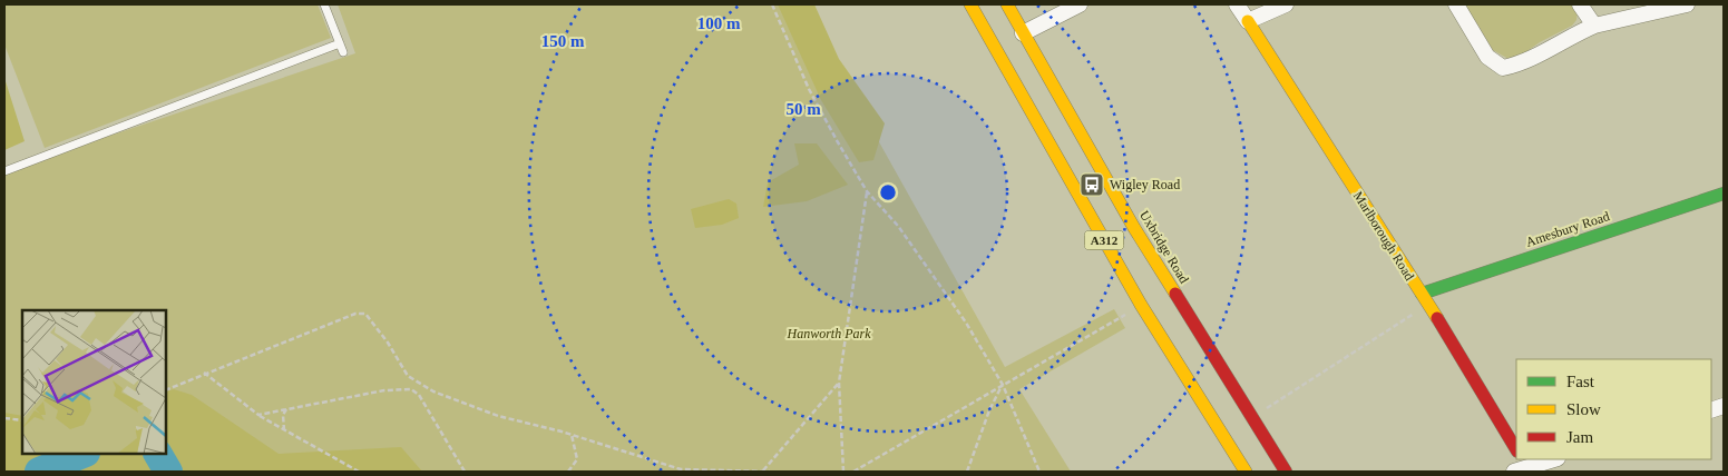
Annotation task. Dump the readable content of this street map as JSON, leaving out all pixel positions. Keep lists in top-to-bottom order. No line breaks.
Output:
{"streets":{"street":["Amesbury Road","Marlborough Road","A312","Uxbridge Road"]},"crossings":[["Amesbury Road","Marlborough Road"]],"parks":["Hanworth Park"],"places":{"bus stop":["Wigley Road"]},"legend":["Fast","Slow","Jam"],"rings":["100 m","150 m","50 m"]}
